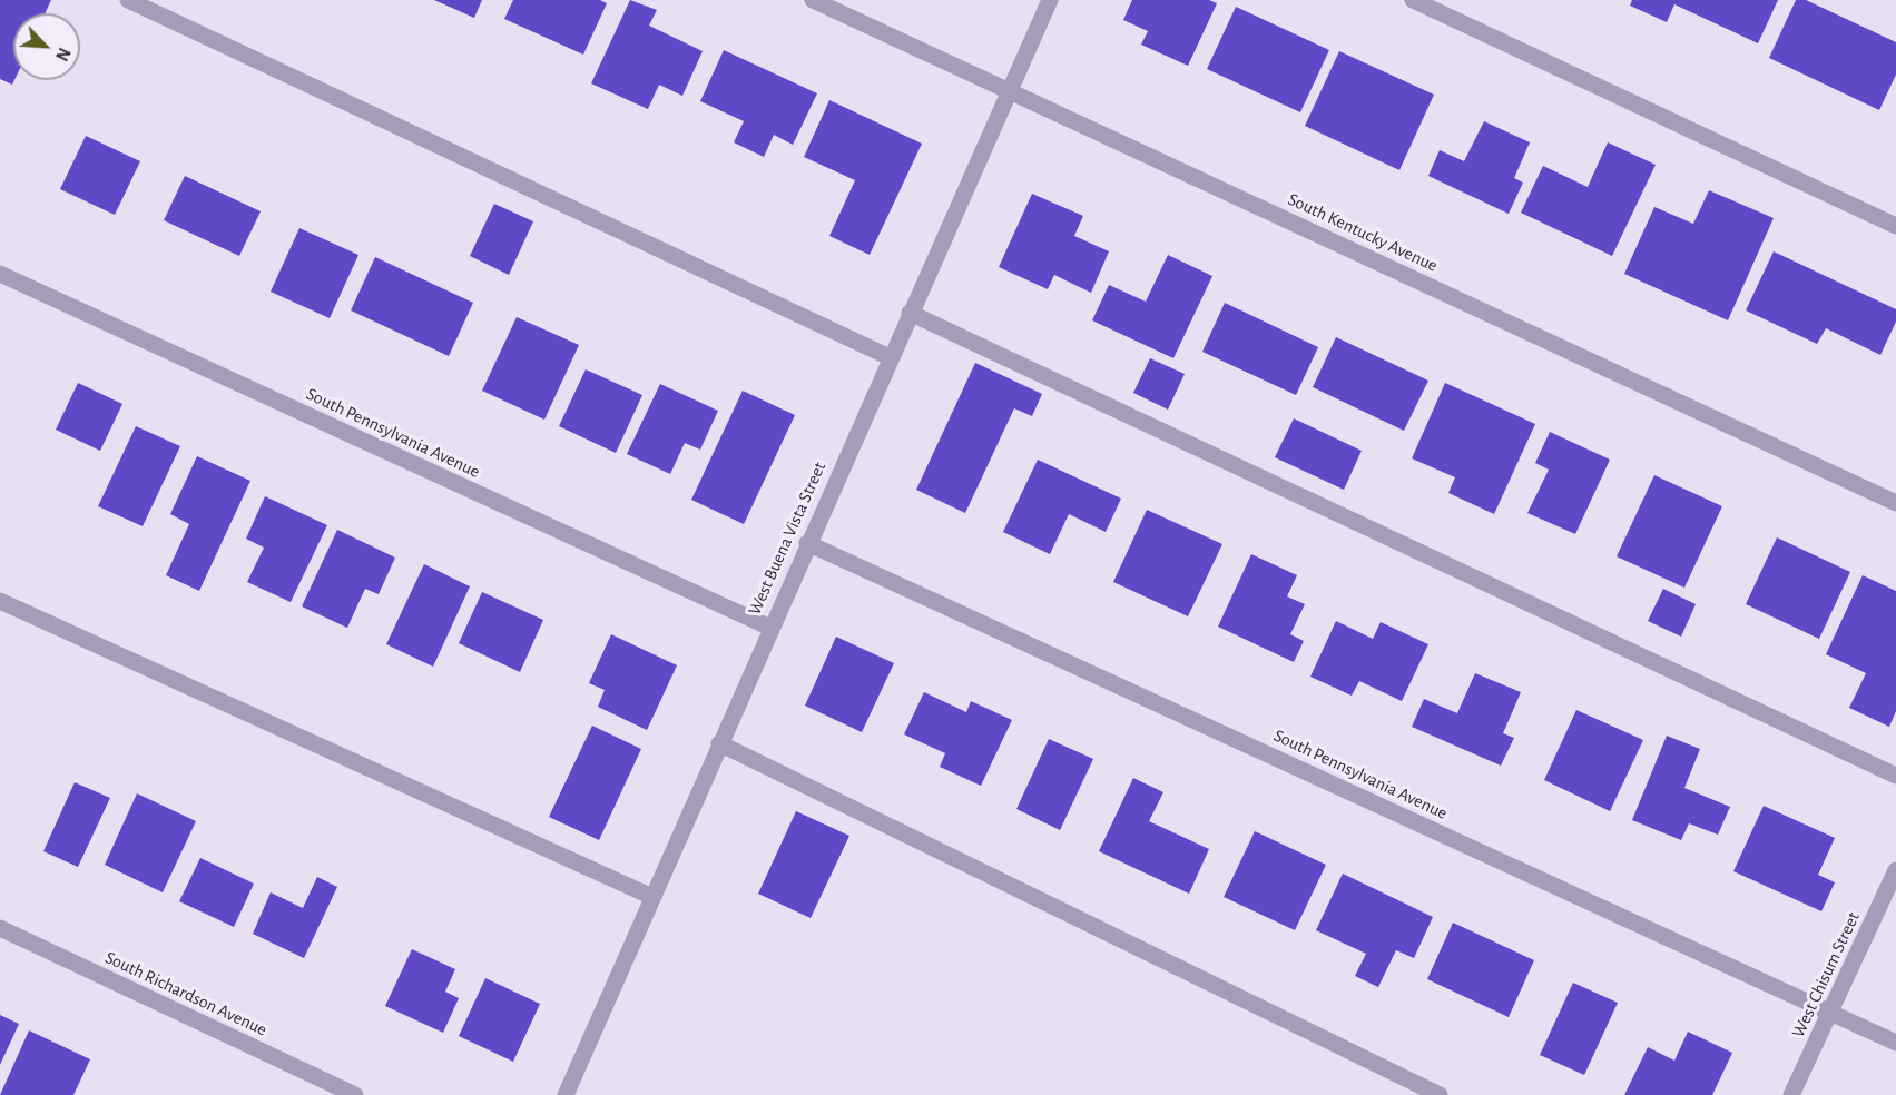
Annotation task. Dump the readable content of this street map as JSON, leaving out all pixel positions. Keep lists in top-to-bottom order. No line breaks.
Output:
{"streets":{"street":["South Kentucky Avenue","South Pennsylvania Avenue","West Buena Vista Street","West Chisum Street","South Richardson Avenue"]},"crossings":[["South Kentucky Avenue","West Buena Vista Street"],["South Pennsylvania Avenue","West Buena Vista Street"],["South Pennsylvania Avenue","West Chisum Street"]],"north":"bottom right"}
